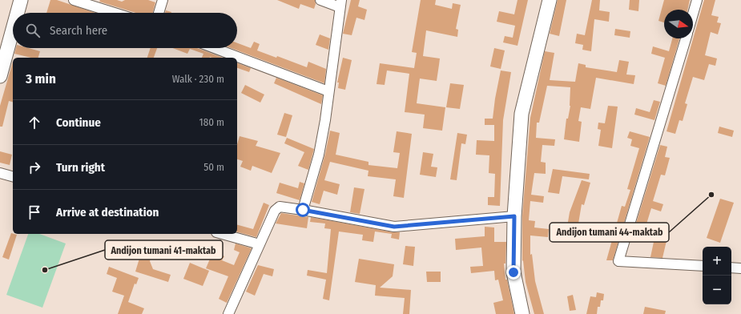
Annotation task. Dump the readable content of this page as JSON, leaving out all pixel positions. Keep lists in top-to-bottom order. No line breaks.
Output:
{"places":["Andijon tumani 44-maktab","Andijon tumani 41-maktab"],"north":"right","page":{"search":"Search here","heading":["3 min","Walk · 230 m"],"list":[["Continue","180 m"],["Turn right","50 m"],"Arrive at destination"],"map_buttons":["+","−"]}}
